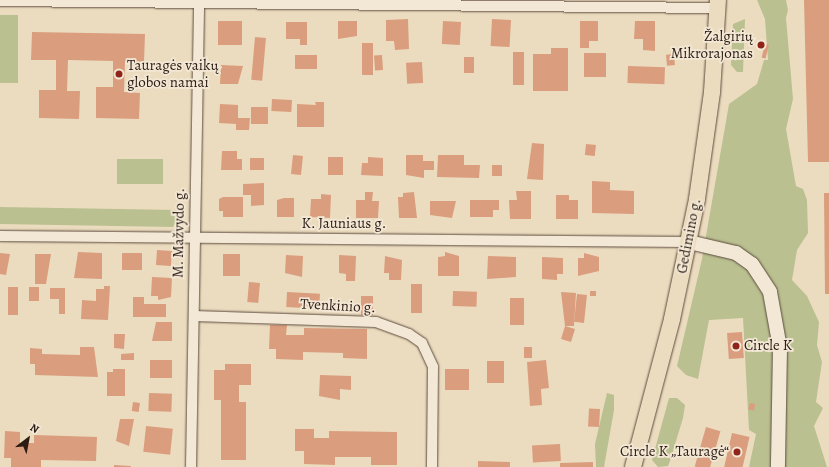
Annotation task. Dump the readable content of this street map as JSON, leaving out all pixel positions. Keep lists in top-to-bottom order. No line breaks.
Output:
{"streets":{"main road":["Gedimino g."],"street":["K. Jauniaus g.","M. Mažvydo g.","Tvenkinio g."]},"crossings":[["K. Jauniaus g.","M. Mažvydo g."],["K. Jauniaus g.","Gedimino g."],["M. Mažvydo g.","Tvenkinio g."]],"places":["Žalgirių Mikrorajonas","Tauragės vaikų globos namai","Circle K","Circle K „Tauragė“"],"north":"top right"}
